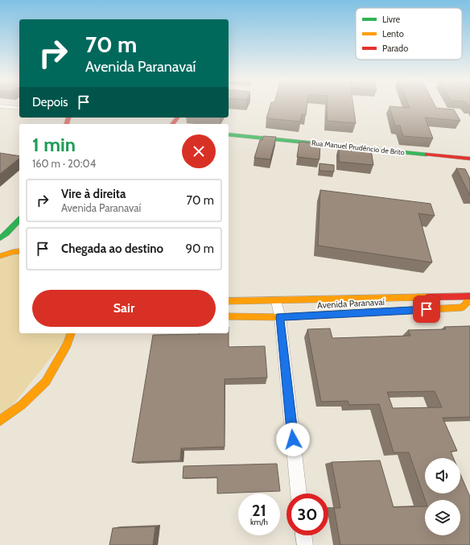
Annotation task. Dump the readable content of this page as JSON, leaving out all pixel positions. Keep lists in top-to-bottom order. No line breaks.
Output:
{"streets":{"main road":["Rua Manuel Prudêncio de Brito","Avenida Paranavaí"]},"legend":["Livre","Lento","Parado"],"page":{"turn":["70 m","Avenida Paranavaí"],"then":"Depois","heading":["1 min","160 m · 20:04"],"list":[{"name":"Vire à direita","note":"Avenida Paranavaí","value":"70 m"},{"name":"Chegada ao destino","value":"90 m"}],"buttons":"Sair","speed":"21 km/h","limit":"30"}}
